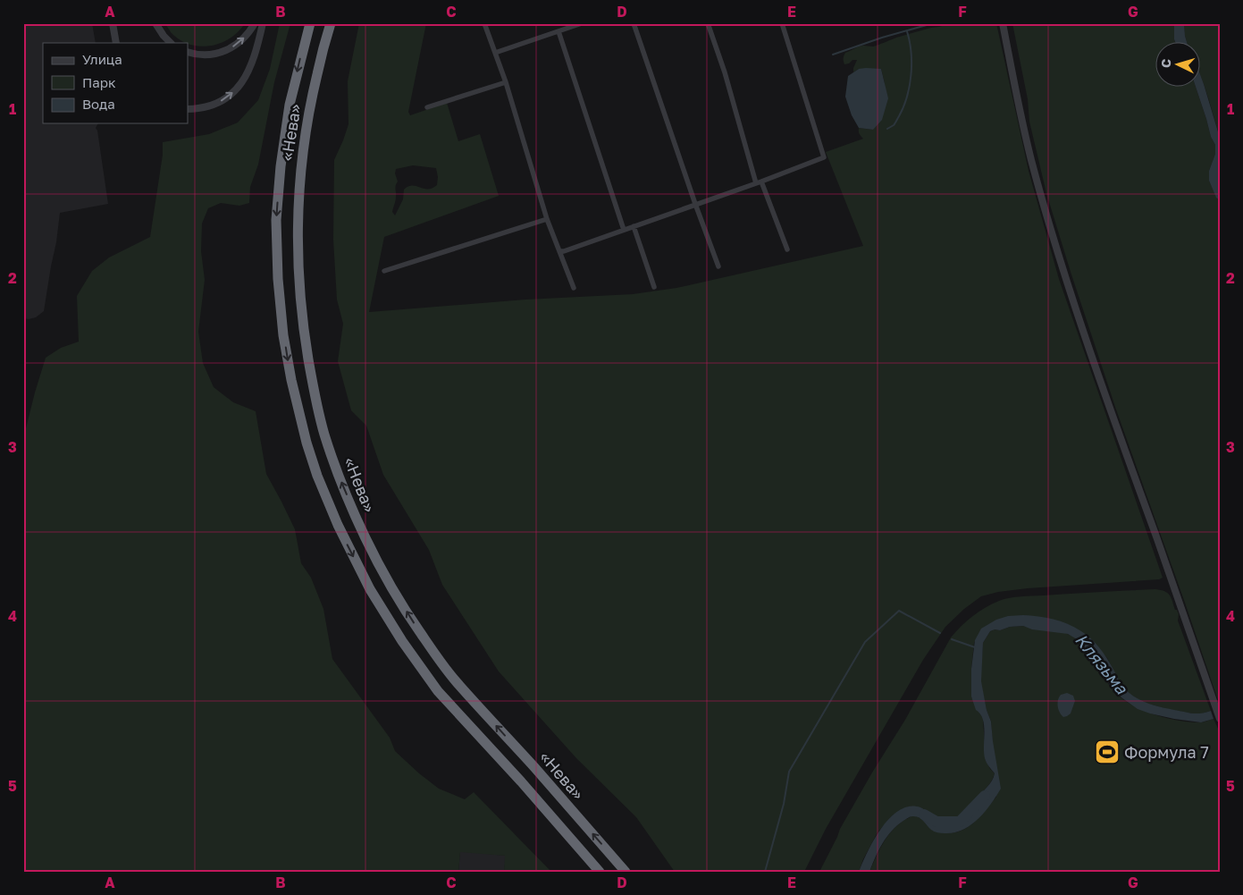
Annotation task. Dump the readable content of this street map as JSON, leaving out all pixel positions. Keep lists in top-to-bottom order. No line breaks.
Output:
{"streets":{"highway":["«Нева»"]},"water":["Клязьма"],"places":{"sports":["Формула 7"]},"legend":["Улица","Парк","Вода"],"north":"left","grid":{"columns":["A","B","C","D","E","F","G"],"rows":["1","2","3","4","5"]}}
